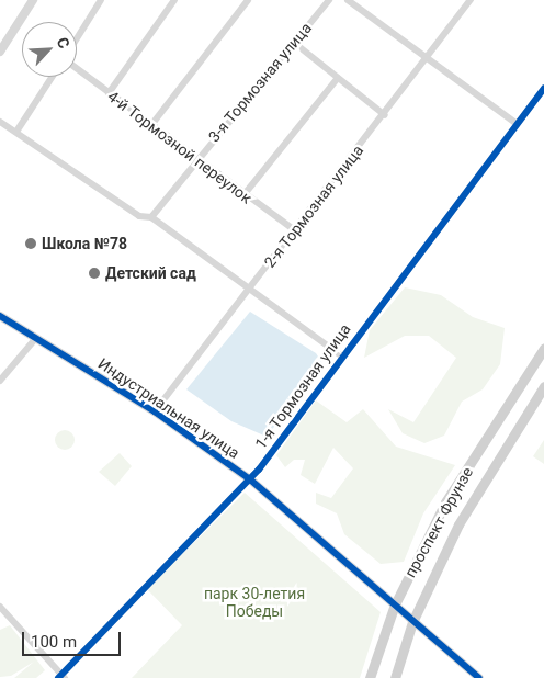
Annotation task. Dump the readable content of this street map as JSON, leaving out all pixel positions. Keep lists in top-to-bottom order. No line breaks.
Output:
{"streets":{"main road":["проспект Фрунзе"],"street":["3-я Тормозная улица","4-й Тормозной переулок","2-я Тормозная улица","1-я Тормозная улица","Индустриальная улица"]},"crossings":[["3-я Тормозная улица","4-й Тормозной переулок"],["4-й Тормозной переулок","2-я Тормозная улица"],["2-я Тормозная улица","Индустриальная улица"],["1-я Тормозная улица","Индустриальная улица"],["Индустриальная улица","проспект Фрунзе"]],"parks":["парк 30-летия Победы"],"places":["Школа №78","Детский сад"],"scale_bar":"100 m","north":"top right"}
